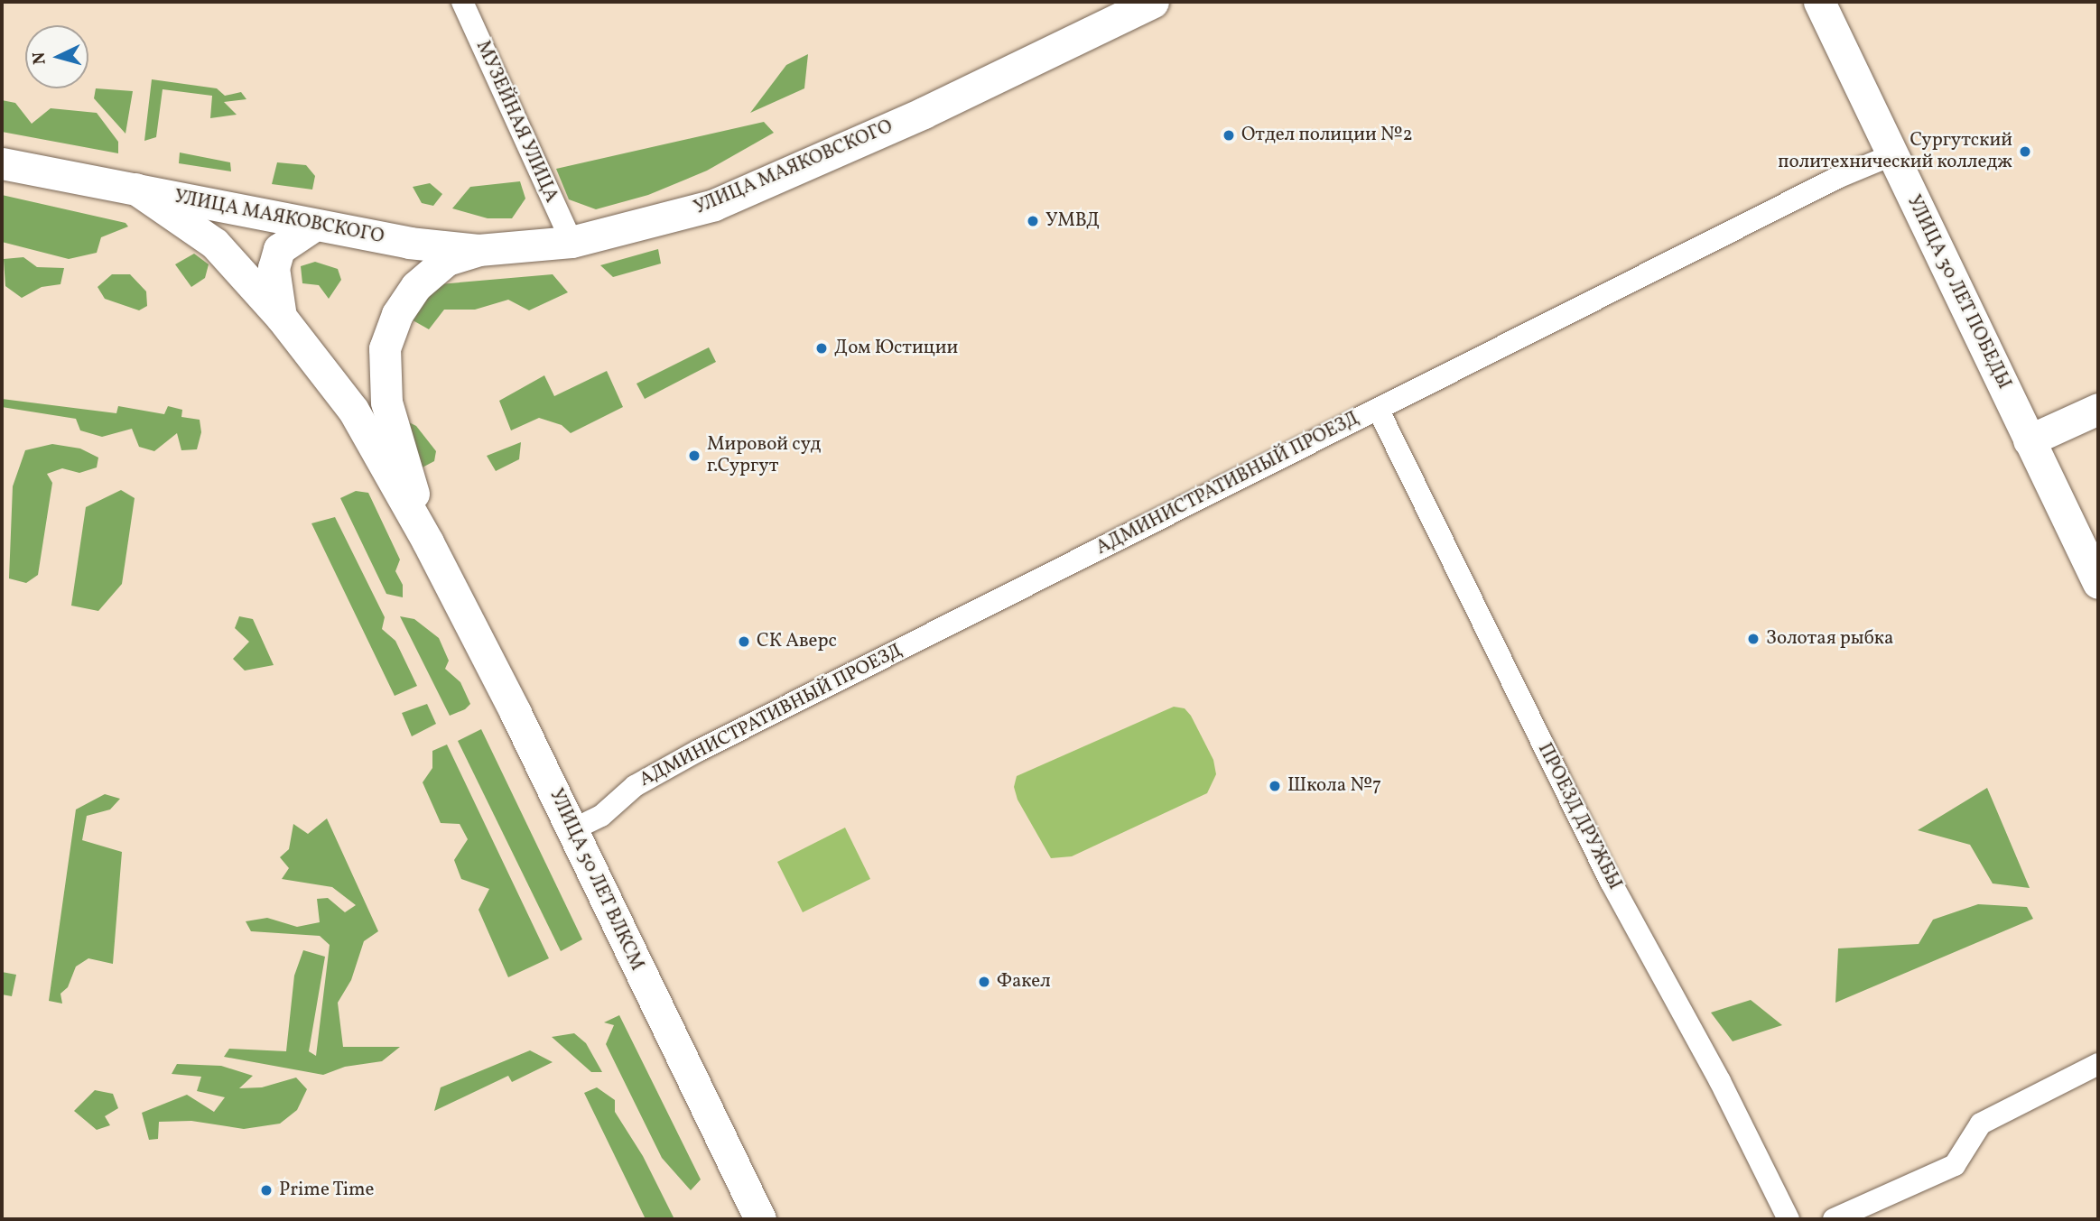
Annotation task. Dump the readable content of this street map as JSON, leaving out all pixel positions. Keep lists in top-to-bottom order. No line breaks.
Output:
{"streets":{"main road":["УЛИЦА МАЯКОВСКОГО","УЛИЦА 30 ЛЕТ ПОБЕДЫ","УЛИЦА 50 ЛЕТ ВЛКСМ"],"street":["МУЗЕЙНАЯ УЛИЦА","АДМИНИСТРАТИВНЫЙ ПРОЕЗД","ПРОЕЗД ДРУЖБЫ"]},"crossings":[["МУЗЕЙНАЯ УЛИЦА","УЛИЦА МАЯКОВСКОГО"],["УЛИЦА МАЯКОВСКОГО","УЛИЦА 50 ЛЕТ ВЛКСМ"],["УЛИЦА 30 ЛЕТ ПОБЕДЫ","АДМИНИСТРАТИВНЫЙ ПРОЕЗД"],["АДМИНИСТРАТИВНЫЙ ПРОЕЗД","ПРОЕЗД ДРУЖБЫ"],["АДМИНИСТРАТИВНЫЙ ПРОЕЗД","УЛИЦА 50 ЛЕТ ВЛКСМ"]],"places":["Отдел полиции №2","Сургутский политехнический колледж","УМВД","Дом Юстиции","Мировой суд г.Сургут","Золотая рыбка","СК Аверс","Школа №7","Факел","Prime Time"],"north":"left"}
